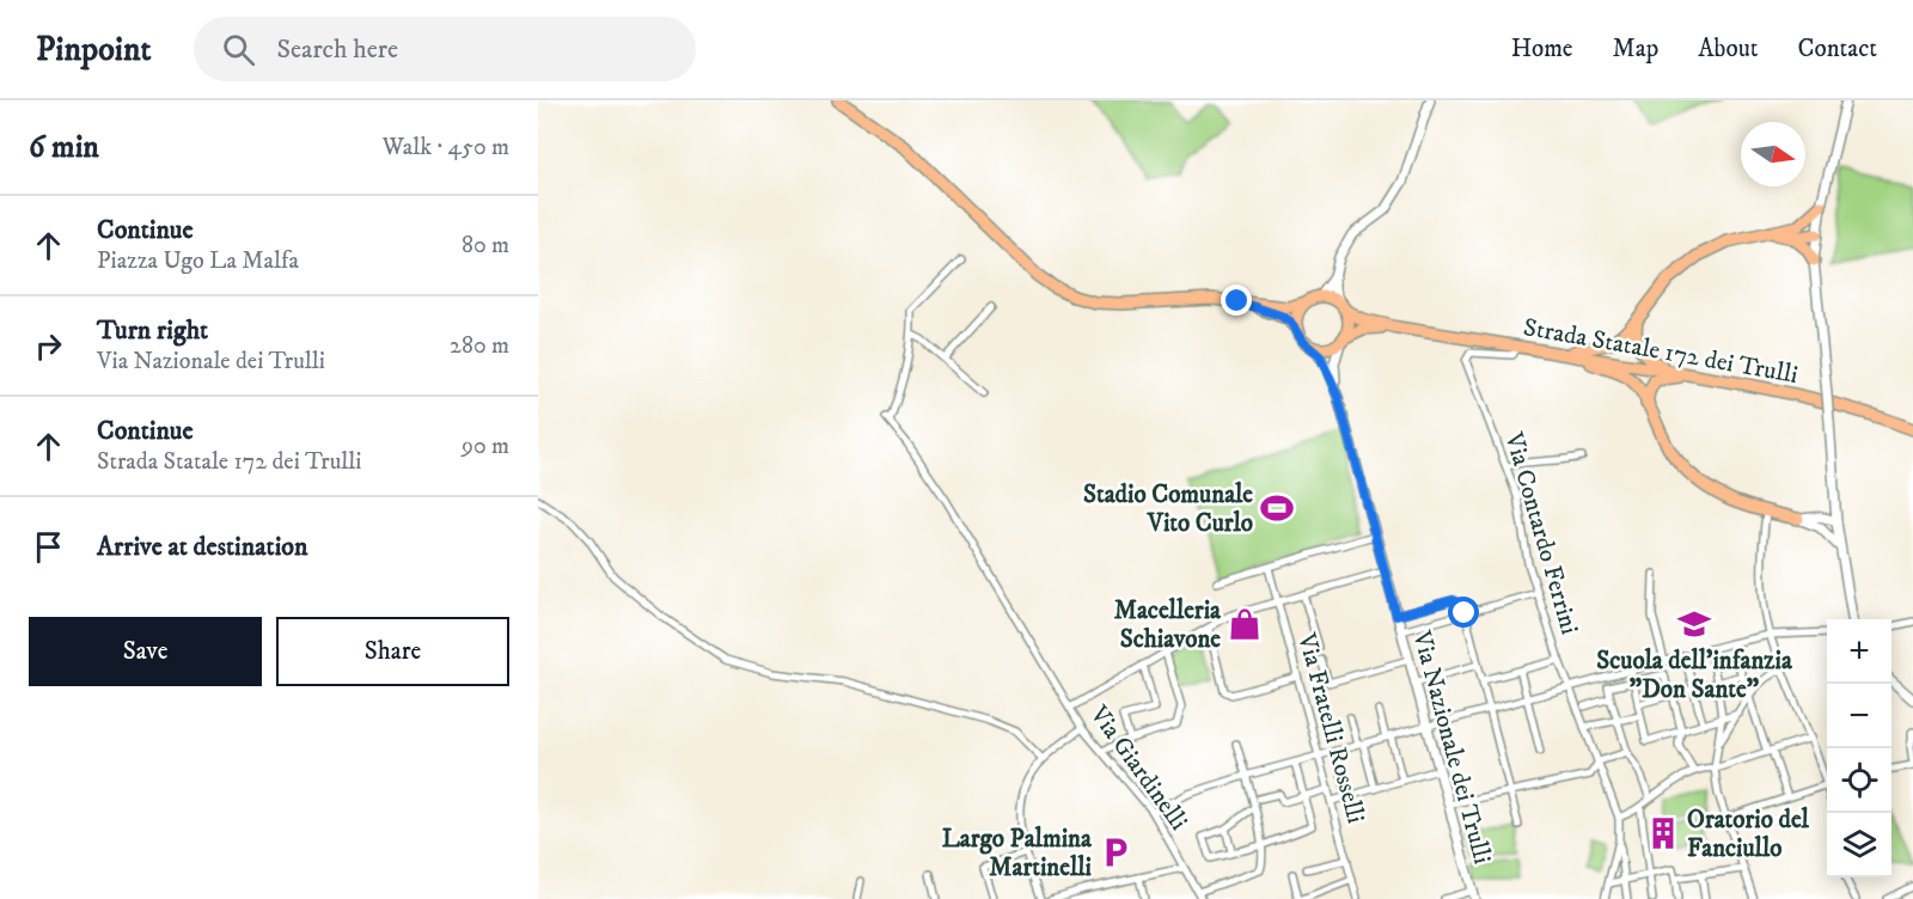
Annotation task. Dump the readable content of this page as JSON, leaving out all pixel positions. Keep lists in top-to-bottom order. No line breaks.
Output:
{"streets":{"main road":["Strada Statale 172 dei Trulli"],"street":["Via Contardo Ferrini","Via Fratelli Rosselli","Via Nazionale dei Trulli","Via Giardinelli"]},"crossings":[["Strada Statale 172 dei Trulli","Via Contardo Ferrini"],["Strada Statale 172 dei Trulli","Via Nazionale dei Trulli"]],"places":{"sports":["Stadio Comunale Vito Curlo"],"shop":["Macelleria Schiavone"],"school or university":["Scuola dell'infanzia \"Don Sante\""],"building":["Oratorio del Fanciullo"],"parking":["Largo Palmina Martinelli"]},"north":"right","page":{"header":"Pinpoint","search":"Search here","nav":["Home","Map","About","Contact"],"heading":["6 min","Walk · 450 m"],"list":[["Continue","Piazza Ugo La Malfa","80 m"],["Turn right","Via Nazionale dei Trulli","280 m"],["Continue","Strada Statale 172 dei Trulli","90 m"],"Arrive at destination"],"buttons":["Save","Share"],"map_buttons":["+","−"]}}
